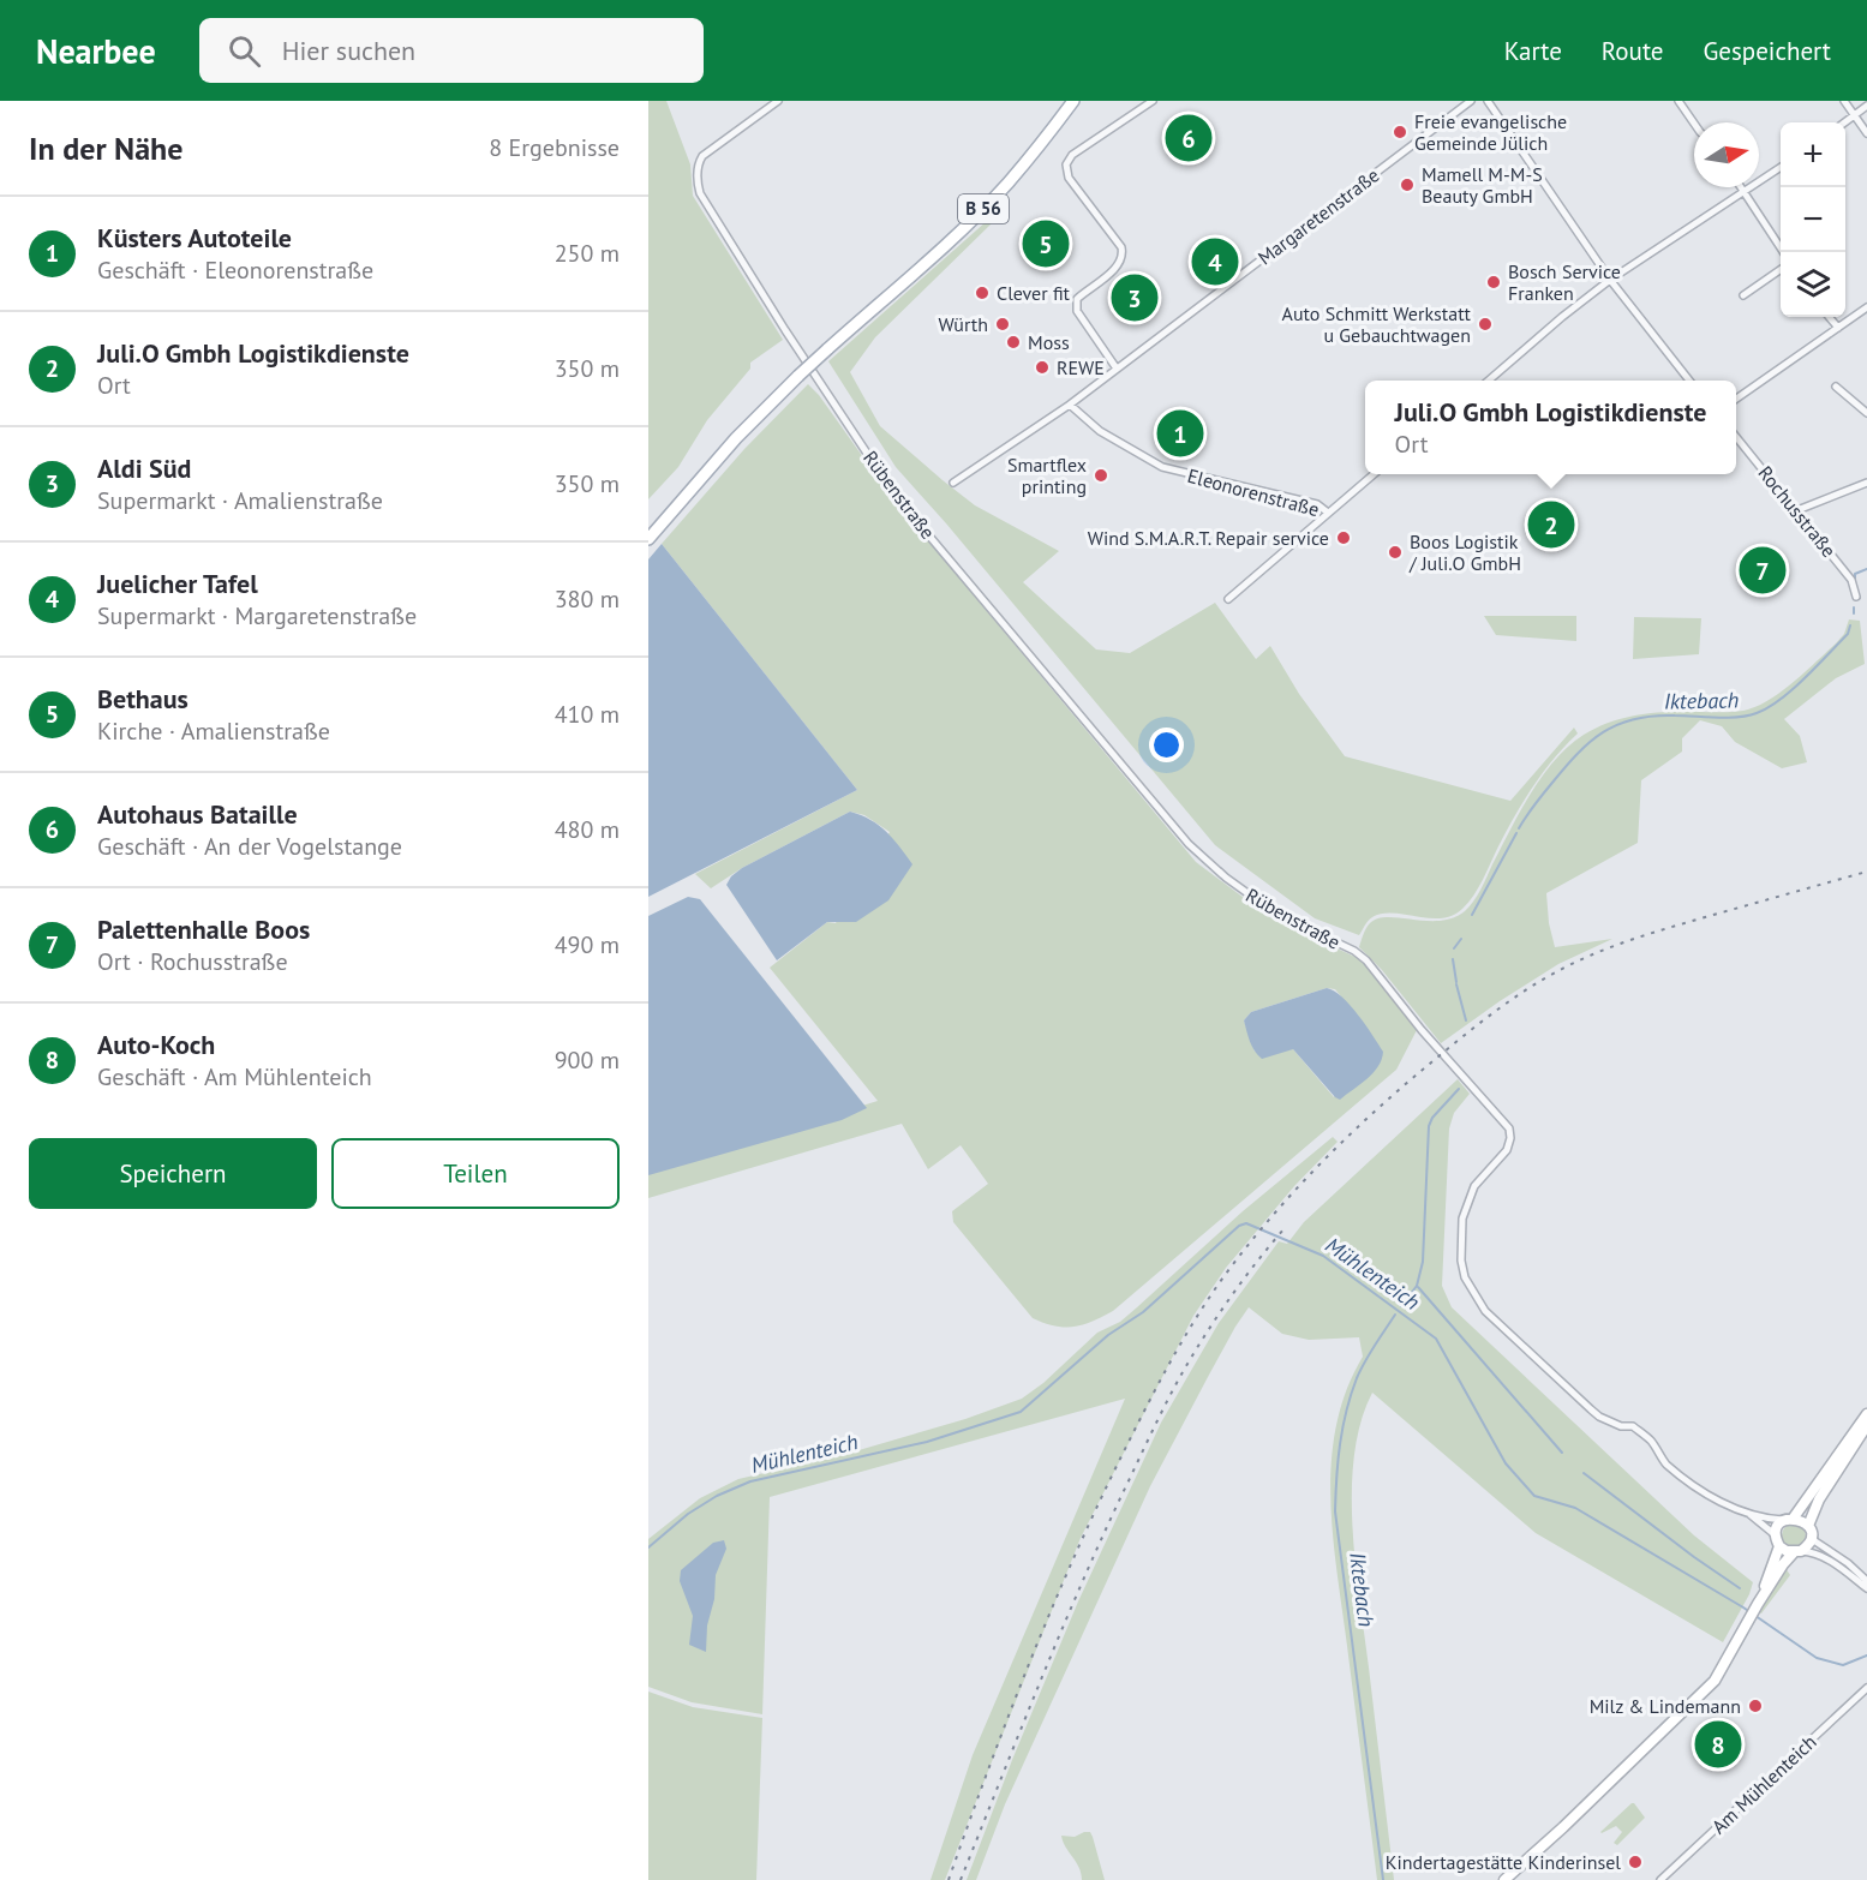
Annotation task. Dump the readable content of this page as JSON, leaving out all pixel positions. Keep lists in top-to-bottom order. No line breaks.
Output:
{"streets":{"main road":["B 56"],"street":["Margaretenstraße","Eleonorenstraße","Rübenstraße","Rochusstraße","Am Mühlenteich"]},"crossings":[["Margaretenstraße","Eleonorenstraße"]],"water":["Iktebach","Mühlenteich"],"places":["Freie evangelische Gemeinde Jülich","Mamell M-M-S Beauty GmbH","Bosch Service Franken","Clever fit","Würth","Auto Schmitt Werkstatt u Gebauchtwagen","Moss","REWE","Smartflex printing","Wind S.M.A.R.T. Repair service","Boos Logistik / Juli.O GmbH","Milz & Lindemann","Kindertagestätte Kinderinsel"],"north":"right","page":{"header":"Nearbee","search":"Hier suchen","nav":["Karte","Route","Gespeichert"],"heading":["In der Nähe","8 Ergebnisse"],"pins":["6","5","4","3","1","2","7","8"],"map_buttons":["+","−"],"list":[{"mark":"1","name":"Küsters Autoteile","note":"Geschäft · Eleonorenstraße","value":"250 m"},{"mark":"2","name":"Juli.O Gmbh Logistikdienste","note":"Ort","value":"350 m"},{"mark":"3","name":"Aldi Süd","note":"Supermarkt · Amalienstraße","value":"350 m"},{"mark":"4","name":"Juelicher Tafel","note":"Supermarkt · Margaretenstraße","value":"380 m"},{"mark":"5","name":"Bethaus","note":"Kirche · Amalienstraße","value":"410 m"},{"mark":"6","name":"Autohaus Bataille","note":"Geschäft · An der Vogelstange","value":"480 m"},{"mark":"7","name":"Palettenhalle Boos","note":"Ort · Rochusstraße","value":"490 m"},{"mark":"8","name":"Auto-Koch","note":"Geschäft · Am Mühlenteich","value":"900 m"}],"popup":["Juli.O Gmbh Logistikdienste","Ort"],"buttons":["Speichern","Teilen"]}}
